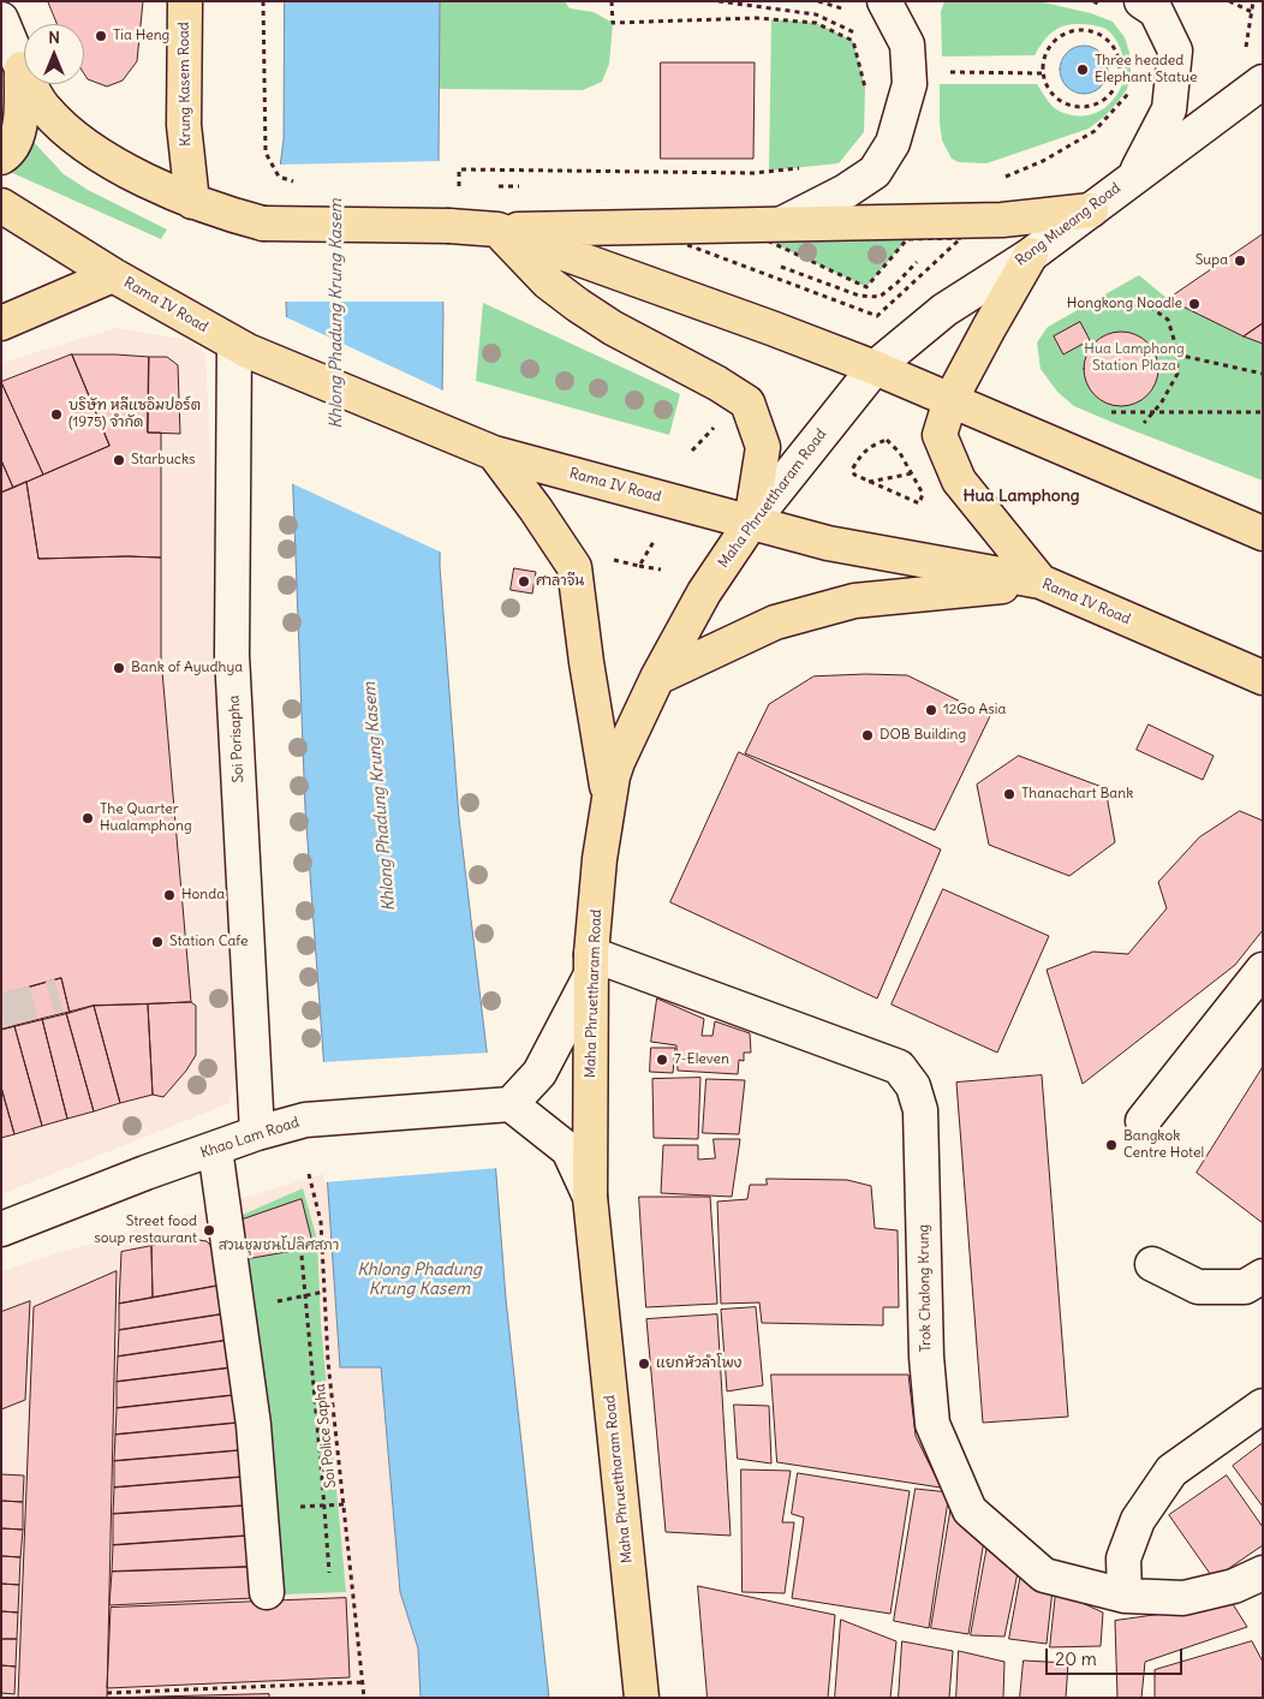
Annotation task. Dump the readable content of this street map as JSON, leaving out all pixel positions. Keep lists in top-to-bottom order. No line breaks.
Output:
{"streets":{"main road":["Krung Kasem Road","Rama IV Road","Maha Phruettharam Road"],"street":["Rong Mueang Road","Soi Porisapha","Khao Lam Road","Trok Chalong Krung"],"path":["Soi Police Sapha"]},"crossings":[["Rong Mueang Road","Maha Phruettharam Road"],["Rama IV Road","Maha Phruettharam Road"],["Rama IV Road","Soi Porisapha"],["Maha Phruettharam Road","Trok Chalong Krung"],["Soi Porisapha","Khao Lam Road"]],"districts":["Hua Lamphong"],"water":["Khlong Phadung Krung Kasem"],"parks":["Hua Lamphong Station Plaza","สวนชุมชนโปลิศสภา"],"places":["Tia Heng","Three headed Elephant Statue","Supa","Hongkong Noodle","บริษัท หลีแซอิมปอร์ต (1975) จำกัด","Starbucks","ศาลาจีน","Bank of Ayudhya","12Go Asia","DOB Building","Thanachart Bank","The Quarter Hualamphong","Honda","Station Cafe","7-Eleven","Bangkok Centre Hotel","Street food soup restaurant","แยกหัวลำโพง"],"scale_bar":"20 m","north":"top"}
